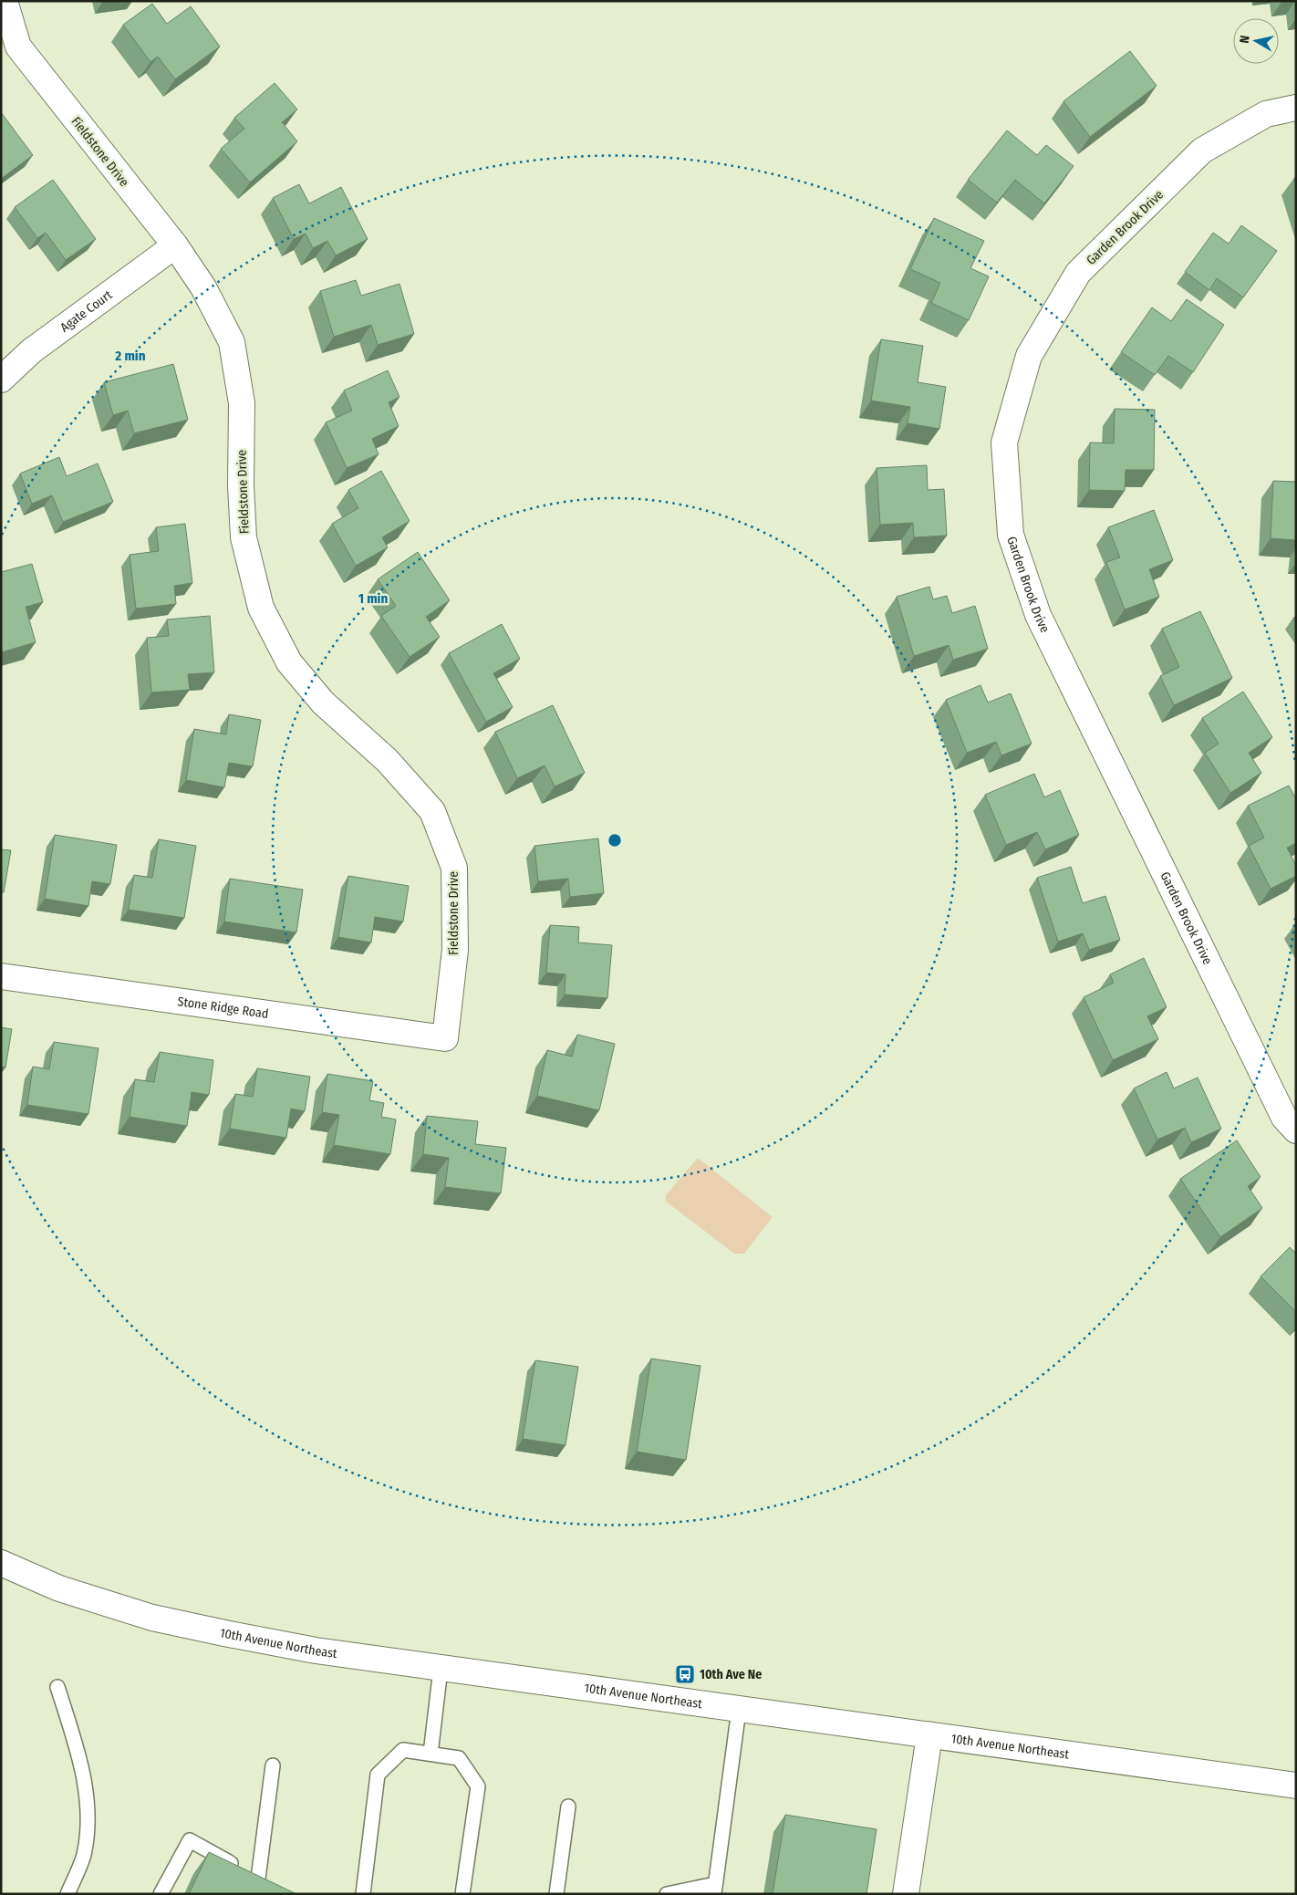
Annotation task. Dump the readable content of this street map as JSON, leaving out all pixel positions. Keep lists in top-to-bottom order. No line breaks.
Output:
{"streets":{"street":["Fieldstone Drive","Garden Brook Drive","Agate Court","Stone Ridge Road","10th Avenue Northeast"]},"crossings":[["Fieldstone Drive","Agate Court"],["Fieldstone Drive","Stone Ridge Road"]],"places":{"bus stop":["10th Ave Ne"]},"north":"left","rings":["2 min","1 min"]}
